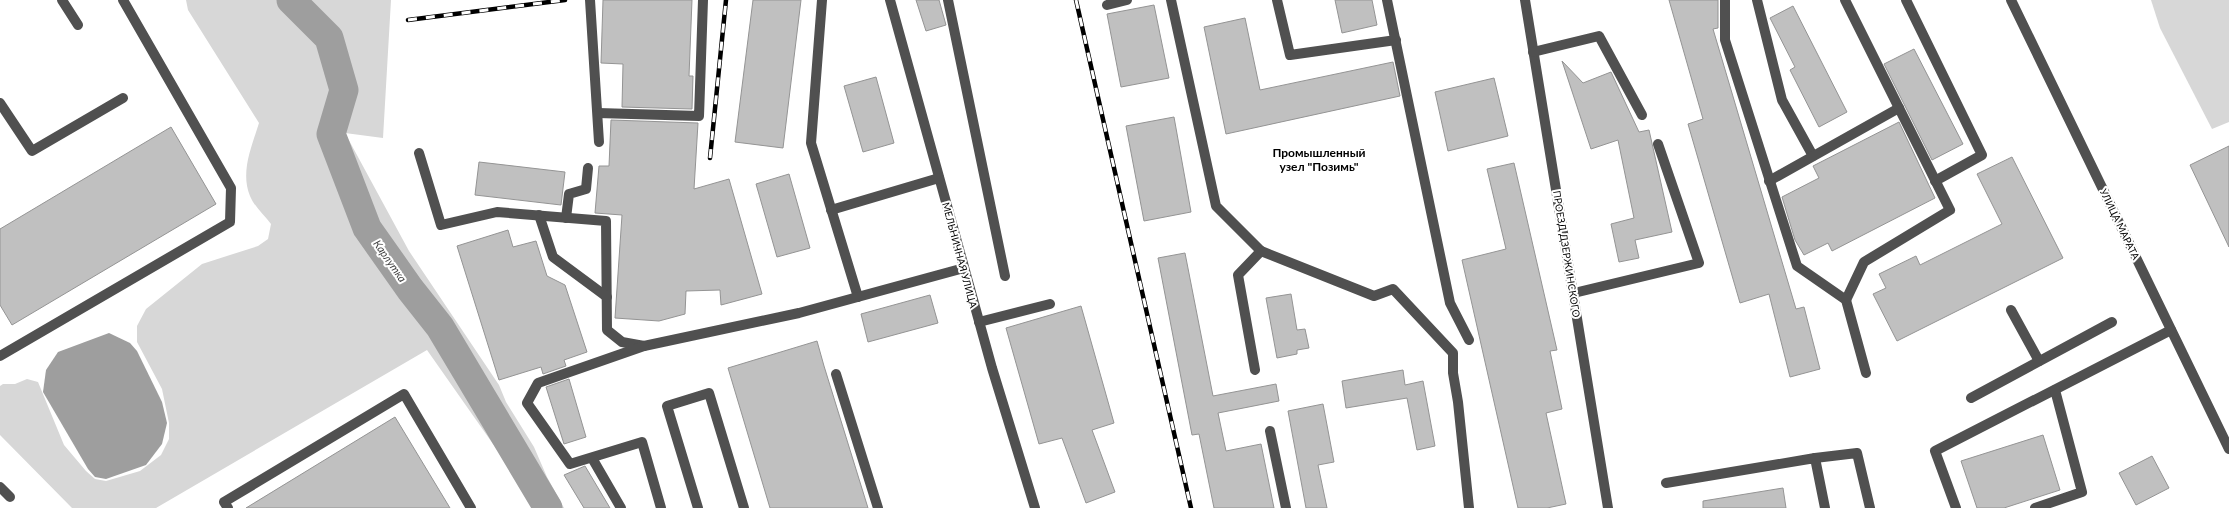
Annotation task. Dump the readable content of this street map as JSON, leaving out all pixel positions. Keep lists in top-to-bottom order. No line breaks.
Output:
{"streets":{"street":["УЛИЦА МАРАТА","ПРОЕЗД ДЗЕРЖИНСКОГО","МЕЛЬНИЧНАЯ УЛИЦА"]},"districts":["Промышленный узел \"Позимь\""],"water":["Карлутка"]}
